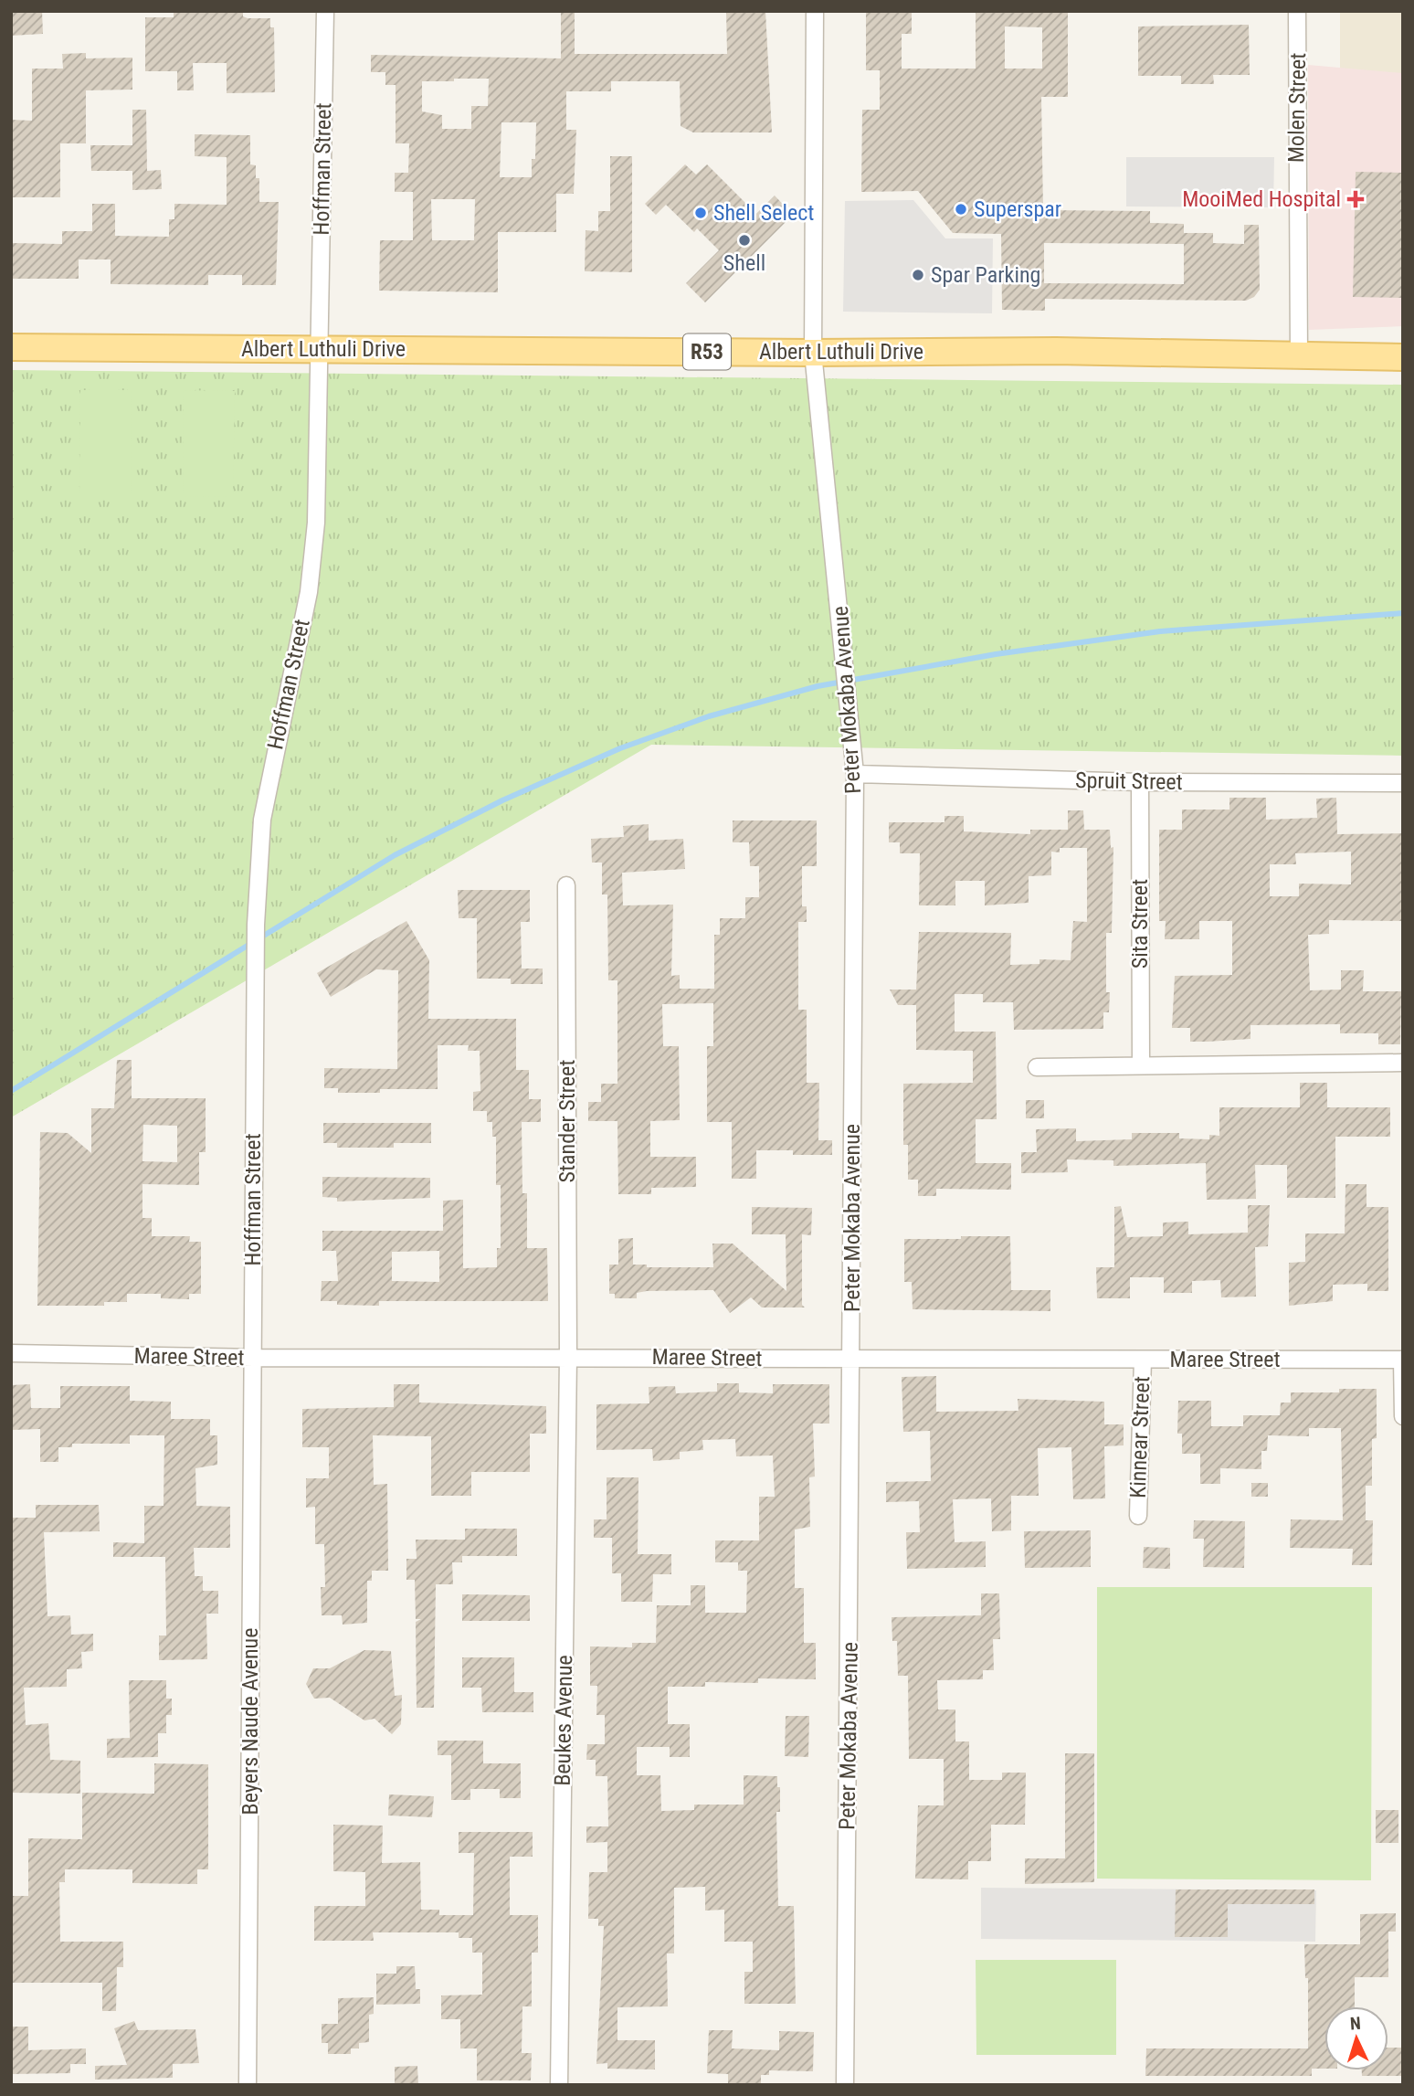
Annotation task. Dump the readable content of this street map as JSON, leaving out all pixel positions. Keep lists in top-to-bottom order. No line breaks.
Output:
{"streets":{"main road":["Albert Luthuli Drive","R53"],"street":["Molen Street","Hoffman Street","Peter Mokaba Avenue","Spruit Street","Sita Street","Stander Street","Maree Street","Kinnear Street","Beukes Avenue","Beyers Naude Avenue"]},"crossings":[["Molen Street","Albert Luthuli Drive"],["Hoffman Street","Albert Luthuli Drive"],["Hoffman Street","Maree Street"],["Hoffman Street","Beyers Naude Avenue"],["Albert Luthuli Drive","Peter Mokaba Avenue"],["Peter Mokaba Avenue","Spruit Street"],["Peter Mokaba Avenue","Maree Street"],["Spruit Street","Sita Street"],["Stander Street","Maree Street"],["Stander Street","Beukes Avenue"],["Maree Street","Kinnear Street"],["Maree Street","Beukes Avenue"],["Maree Street","Beyers Naude Avenue"]],"places":{"health":["MooiMed Hospital"],"other":["Superspar","Shell Select","Shell","Spar Parking"]},"north":"top"}
